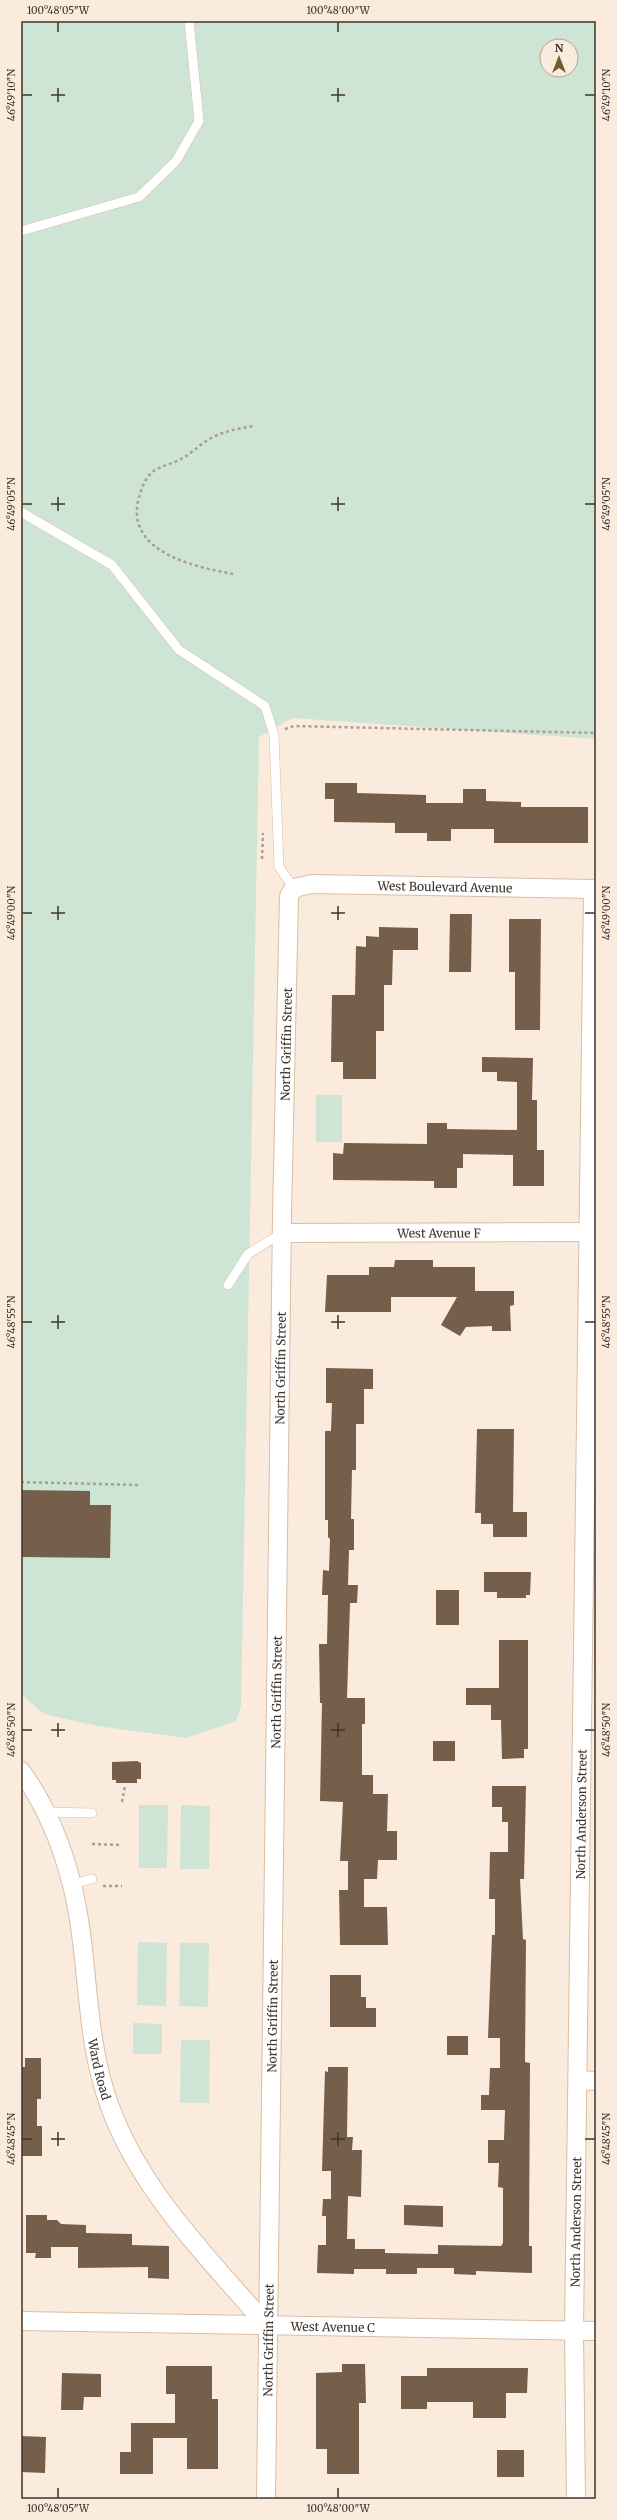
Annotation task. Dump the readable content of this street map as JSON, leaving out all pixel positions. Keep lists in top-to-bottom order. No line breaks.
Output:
{"streets":{"street":["West Boulevard Avenue","North Griffin Street","West Avenue F","North Anderson Street","Ward Road","West Avenue C"]},"crossings":[["West Boulevard Avenue","North Griffin Street"],["West Boulevard Avenue","North Anderson Street"],["North Griffin Street","West Avenue F"],["North Griffin Street","Ward Road"],["North Griffin Street","West Avenue C"],["West Avenue F","North Anderson Street"],["North Anderson Street","West Avenue C"],["Ward Road","West Avenue C"]],"north":"top","coordinates":["100°48'05\"W","100°48'00\"W","46°49'10\"N","46°49'05\"N","46°49'00\"N","46°48'55\"N","46°48'50\"N","46°48'45\"N"]}
